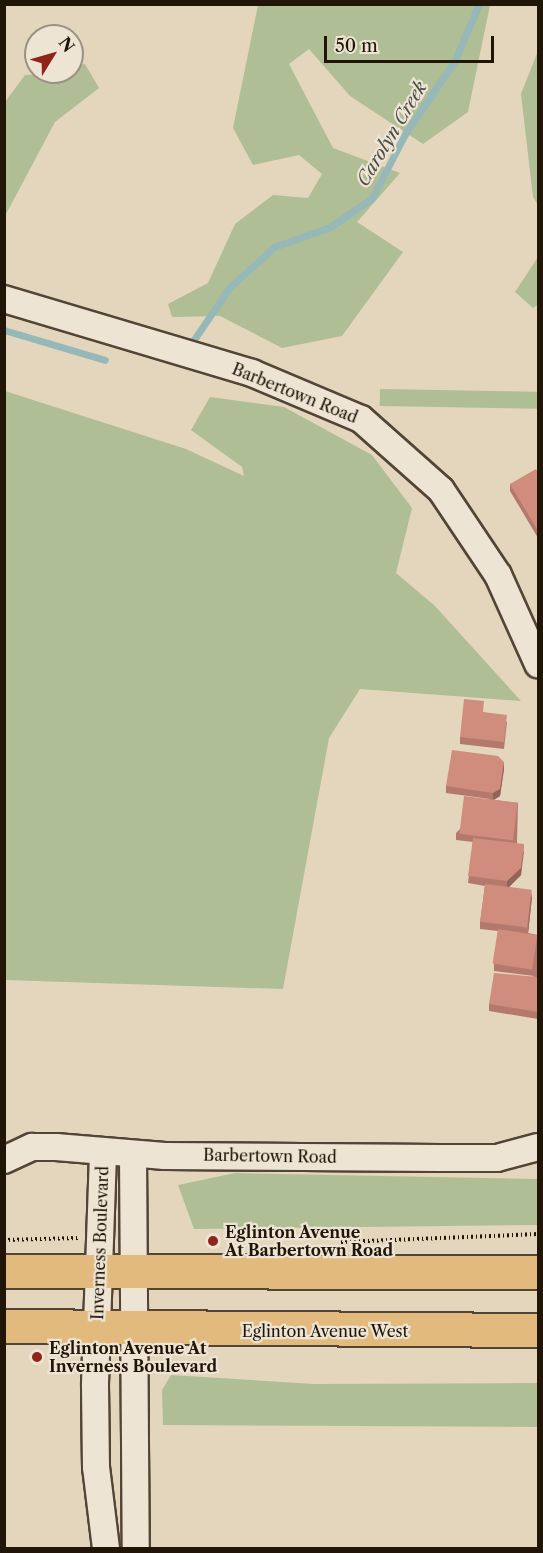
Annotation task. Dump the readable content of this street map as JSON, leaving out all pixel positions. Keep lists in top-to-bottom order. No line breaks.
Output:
{"streets":{"main road":["Eglinton Avenue West"],"street":["Barbertown Road","Inverness Boulevard"]},"crossings":[["Barbertown Road","Inverness Boulevard"],["Inverness Boulevard","Eglinton Avenue West"]],"water":["Carolyn Creek"],"places":["Eglinton Avenue At Barbertown Road","Eglinton Avenue At Inverness Boulevard"],"scale_bar":"50 m","north":"top right"}
